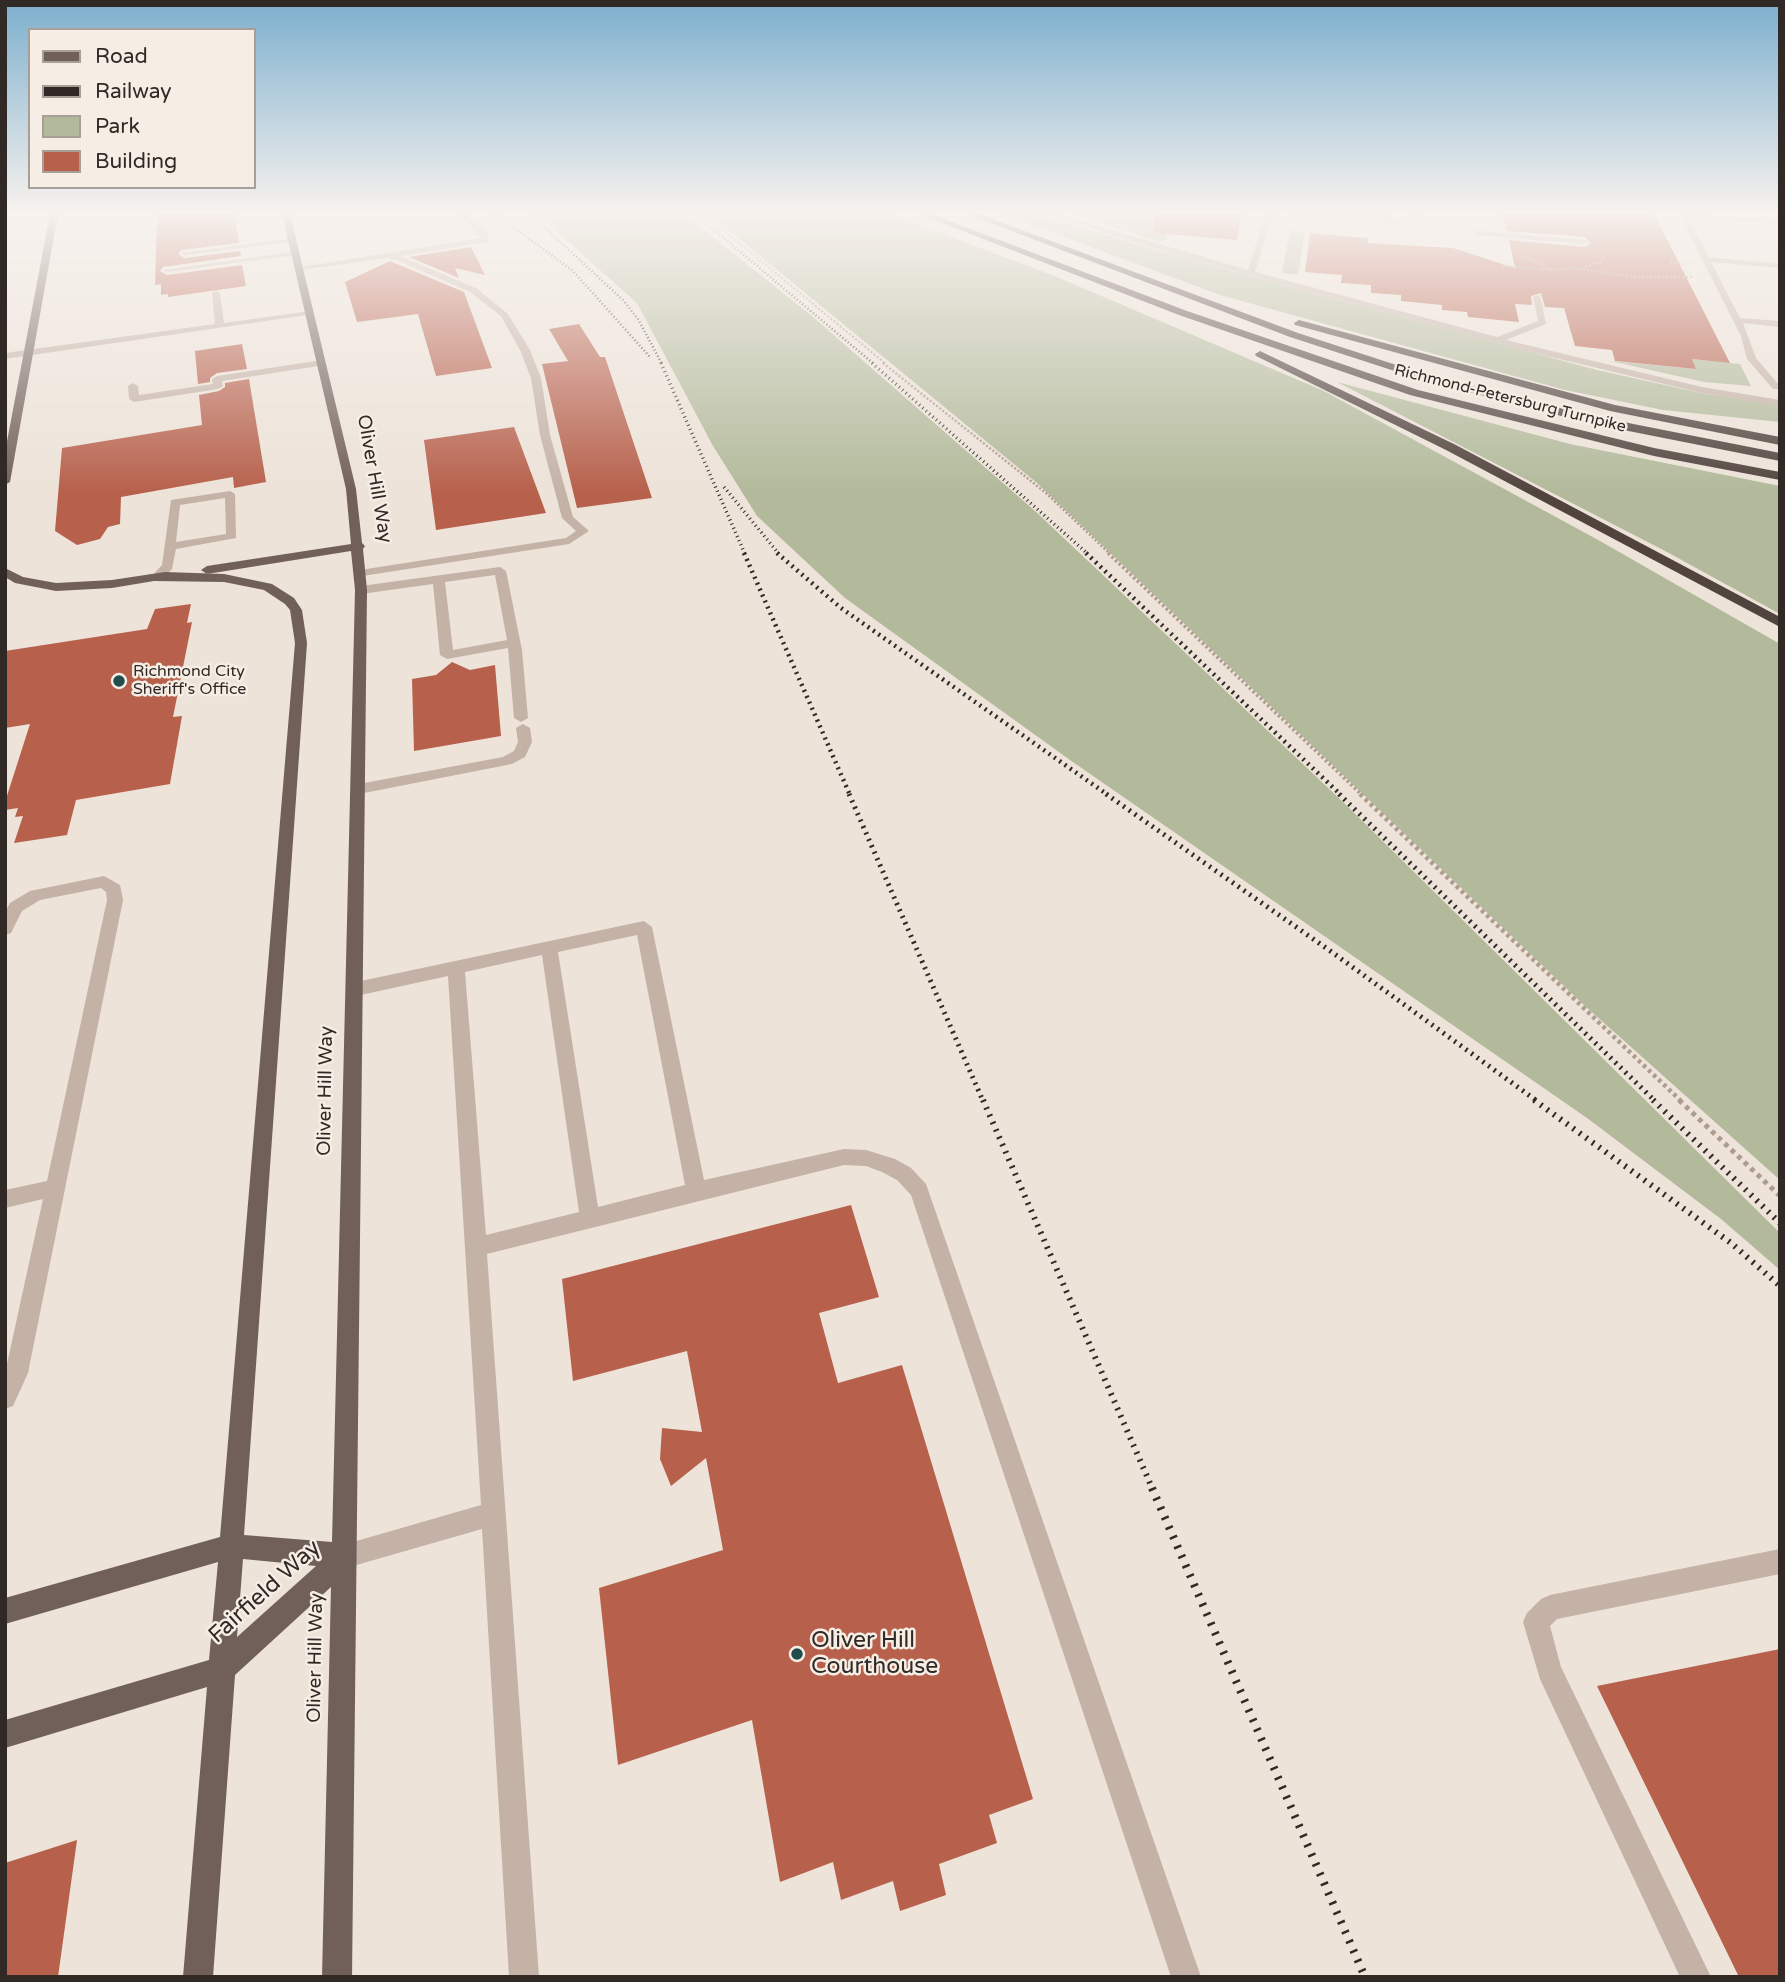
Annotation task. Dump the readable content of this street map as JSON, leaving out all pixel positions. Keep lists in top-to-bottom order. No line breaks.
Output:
{"streets":{"highway":["Richmond-Petersburg Turnpike"],"main road":["Oliver Hill Way","Fairfield Way"]},"crossings":[["Oliver Hill Way","Fairfield Way"]],"places":["Richmond City Sheriff's Office","Oliver Hill Courthouse"],"legend":["Road","Railway","Park","Building"]}
